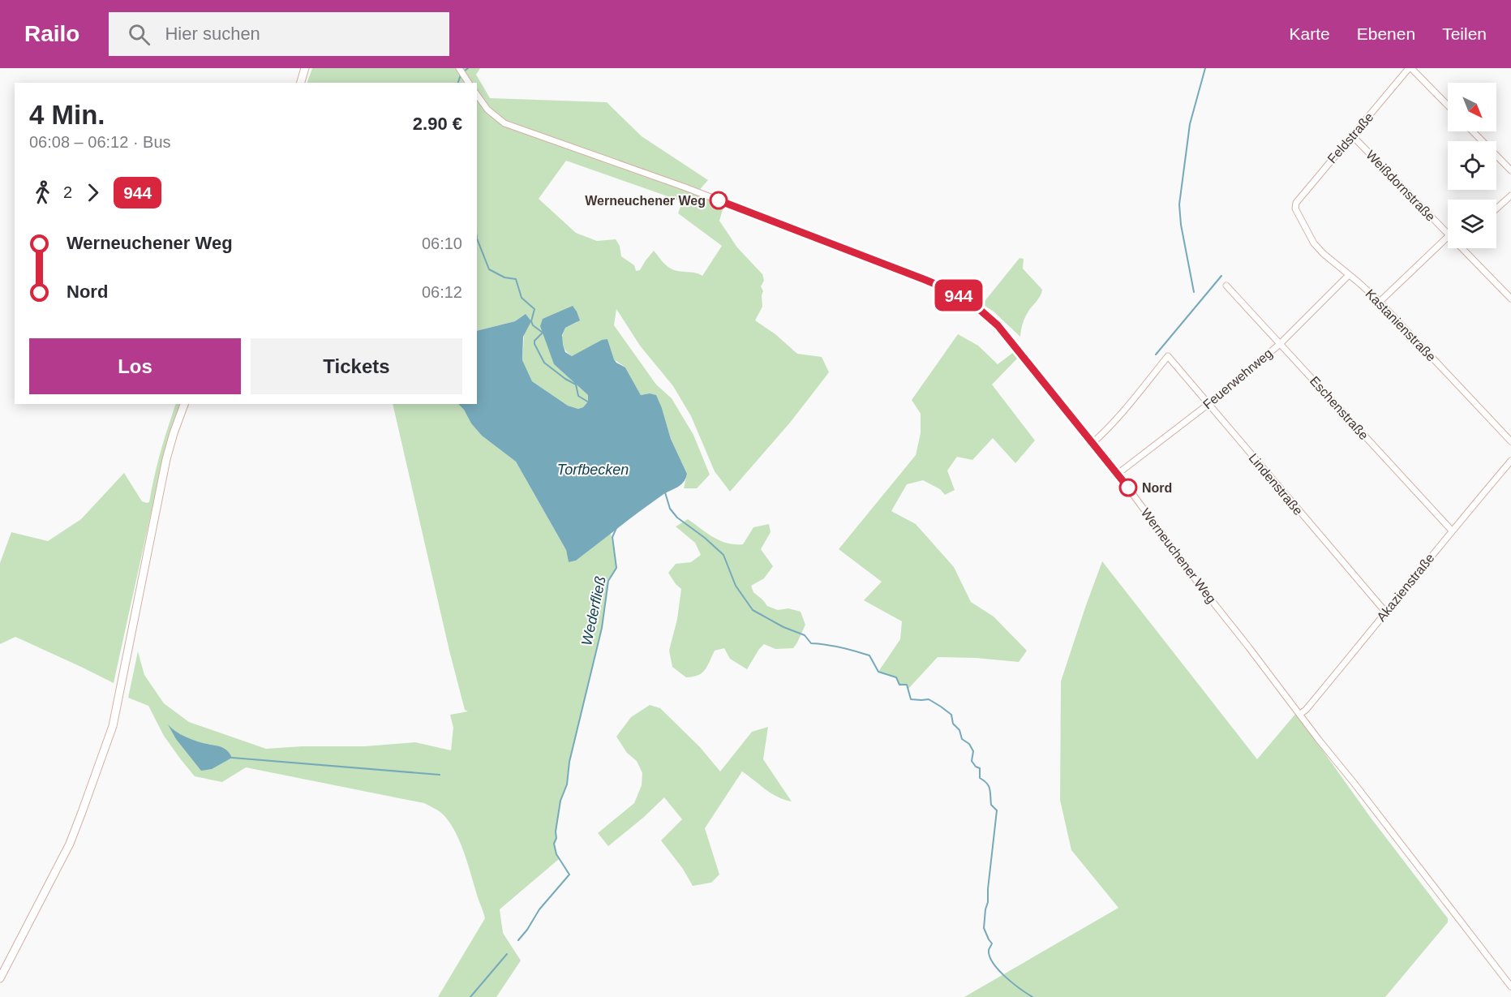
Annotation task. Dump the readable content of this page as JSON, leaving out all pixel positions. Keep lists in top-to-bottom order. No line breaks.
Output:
{"streets":{"street":["Feldstraße","Weißdornstraße","Kastanienstraße","Feuerwehrweg","Eschenstraße","Lindenstraße","Werneuchener Weg","Akazienstraße"]},"crossings":[["Feldstraße","Weißdornstraße"],["Feldstraße","Kastanienstraße"],["Kastanienstraße","Feuerwehrweg"],["Feuerwehrweg","Eschenstraße"],["Feuerwehrweg","Lindenstraße"],["Feuerwehrweg","Werneuchener Weg"],["Eschenstraße","Akazienstraße"],["Lindenstraße","Werneuchener Weg"],["Lindenstraße","Akazienstraße"],["Werneuchener Weg","Akazienstraße"]],"water":["Torfbecken","Wederfließ"],"places":["Werneuchener Weg","Nord"],"lines":["bus line 944"],"north":"bottom right","page":{"header":"Railo","search":"Hier suchen","nav":["Karte","Ebenen","Teilen"],"on_map":"944","heading":["4 Min.","06:08 – 06:12 · Bus","2.90 €"],"legs":["2","944"],"list":[{"name":"Werneuchener Weg","value":"06:10"},{"name":"Nord","value":"06:12"}],"buttons":["Los","Tickets"]}}
